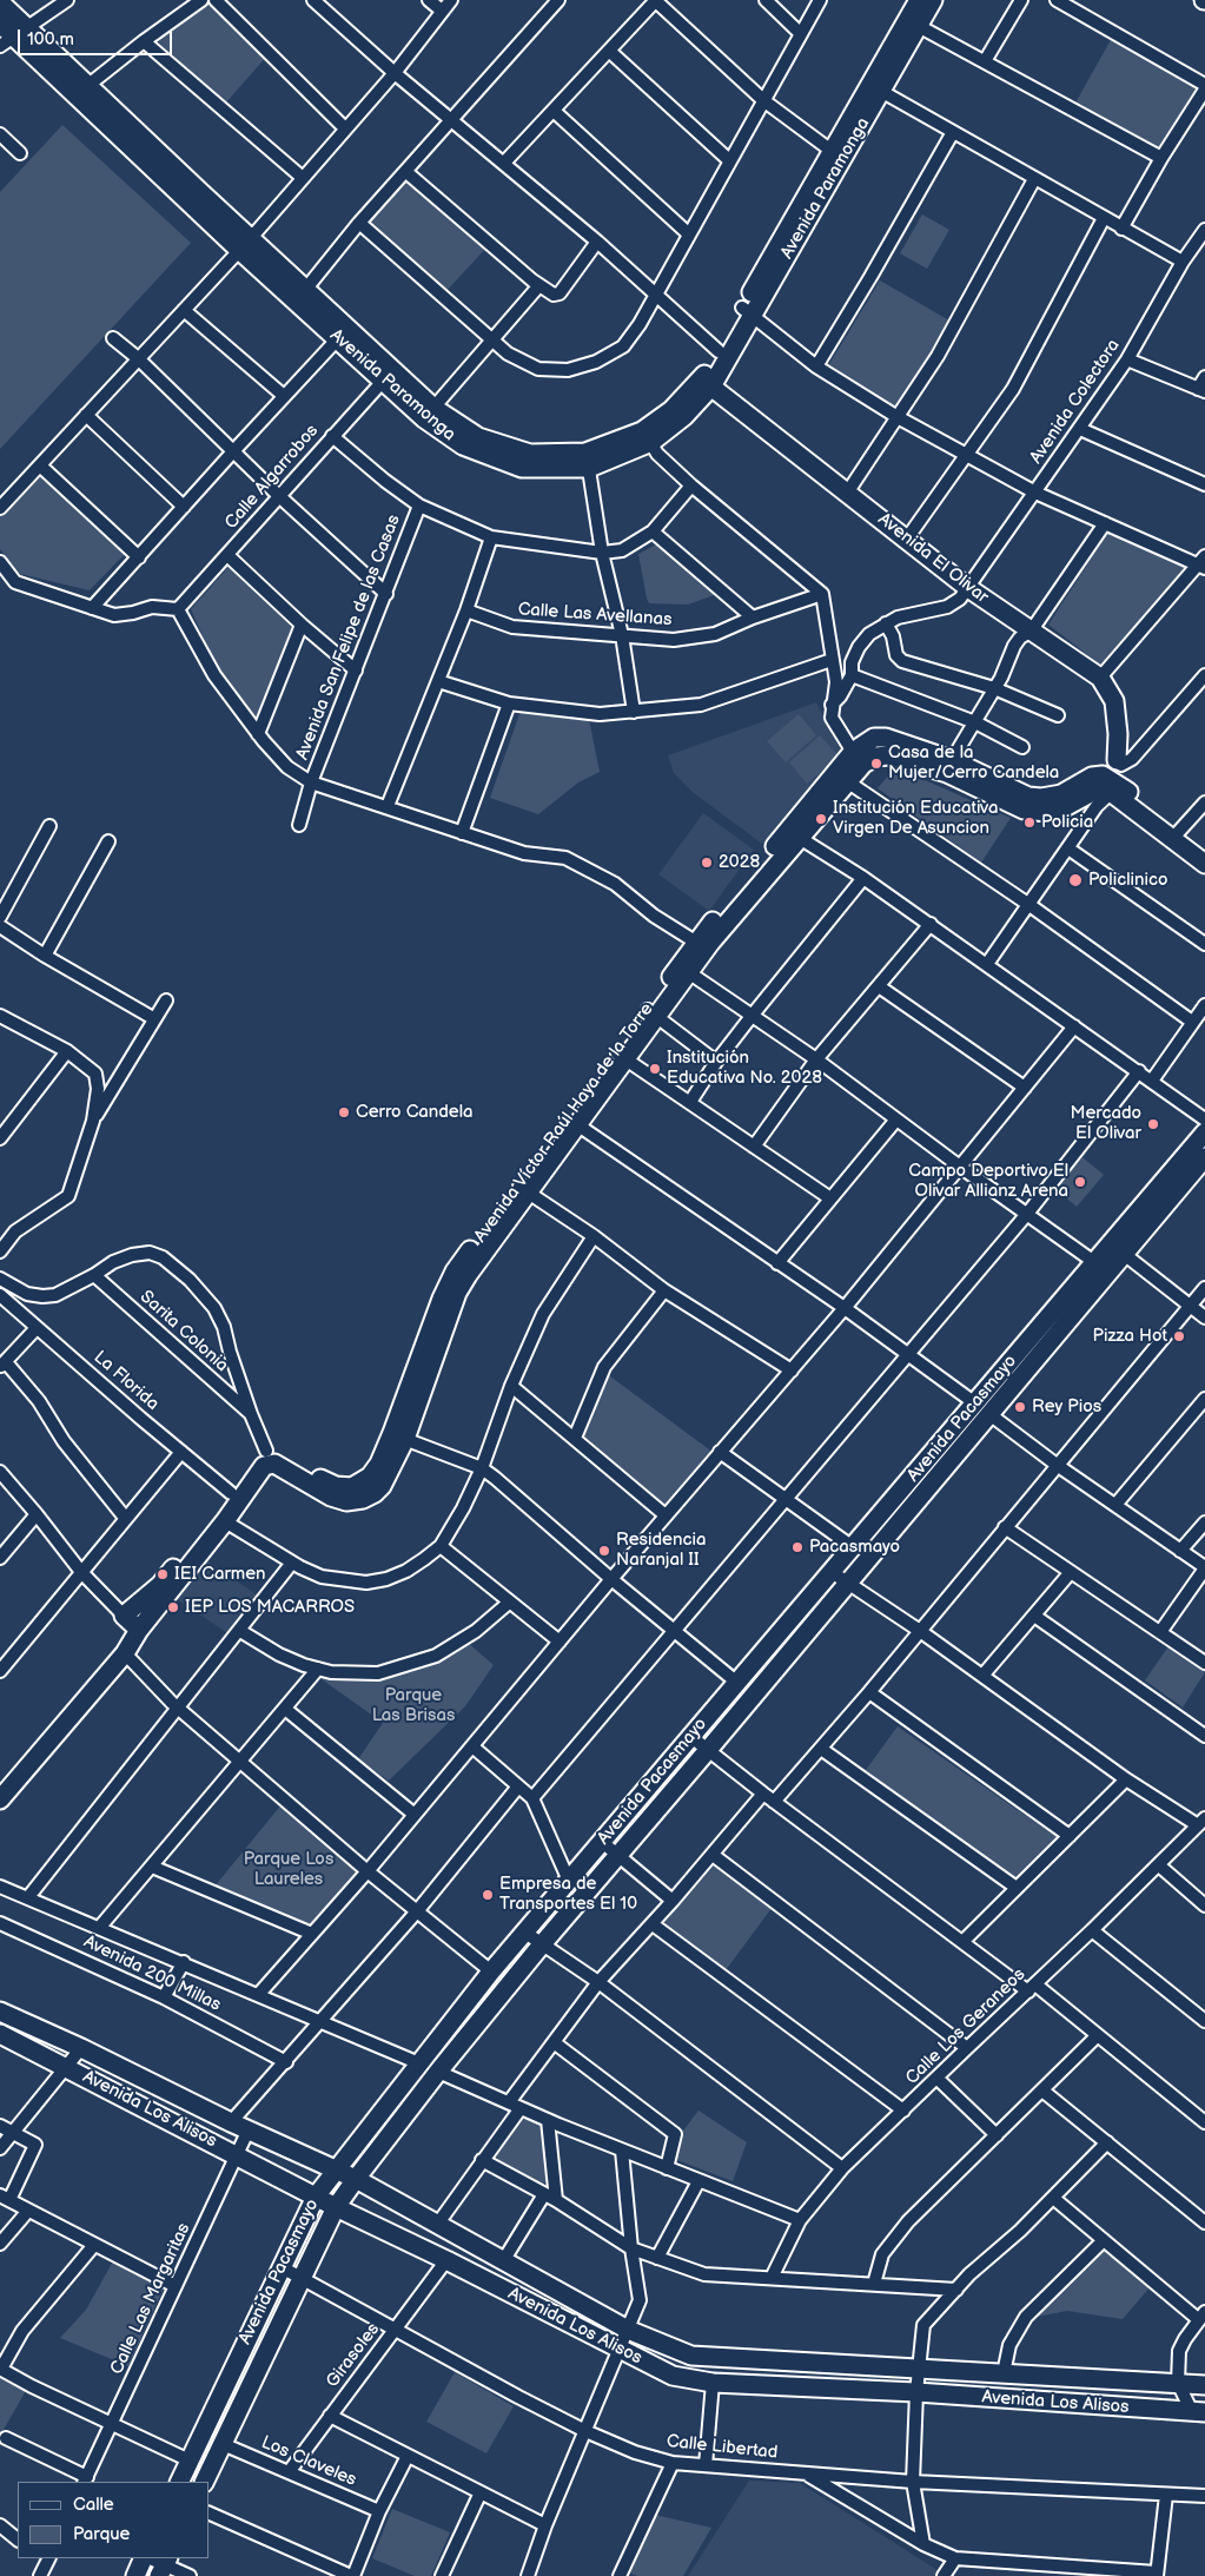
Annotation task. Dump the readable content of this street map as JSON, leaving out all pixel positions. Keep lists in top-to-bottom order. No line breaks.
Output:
{"streets":{"street":["Avenida Paramonga","Avenida Colectora","Calle Algarrobos","Avenida El Olivar","Calle Las Avellanas","Avenida San Felipe de las Casas","Avenida Víctor Raúl Haya de la Torre","Sarita Colonia","La Florida","Avenida Pacasmayo","Avenida 200 Millas","Calle Los Geraneos","Avenida Los Alisos","Calle Las Margaritas","Girasoles","Calle Libertad","Los Claveles"]},"crossings":[["Avenida Paramonga","Calle Algarrobos"],["Avenida Paramonga","Avenida El Olivar"],["Avenida Colectora","Avenida El Olivar"],["Avenida Pacasmayo","Avenida Los Alisos"],["Avenida Pacasmayo","Calle Libertad"],["Avenida Pacasmayo","Los Claveles"],["Avenida Los Alisos","Calle Las Margaritas"],["Avenida Los Alisos","Girasoles"],["Girasoles","Calle Libertad"],["Girasoles","Los Claveles"]],"parks":["Parque Las Brisas","Parque Los Laureles"],"places":["Casa de la Mujer/Cerro Candela","Institución Educativa Virgen De Asuncion","Policia","2028","Policlinico","Institución Educativa No. 2028","Cerro Candela","Mercado El Olivar","Campo Deportivo El Olivar Allianz Arena","Pizza Hot","Rey Pios","Pacasmayo","Residencia Naranjal II","IEI Carmen","IEP LOS MACARROS","Empresa de Transportes El 10"],"legend":["Calle","Parque"],"scale_bar":"100 m"}
